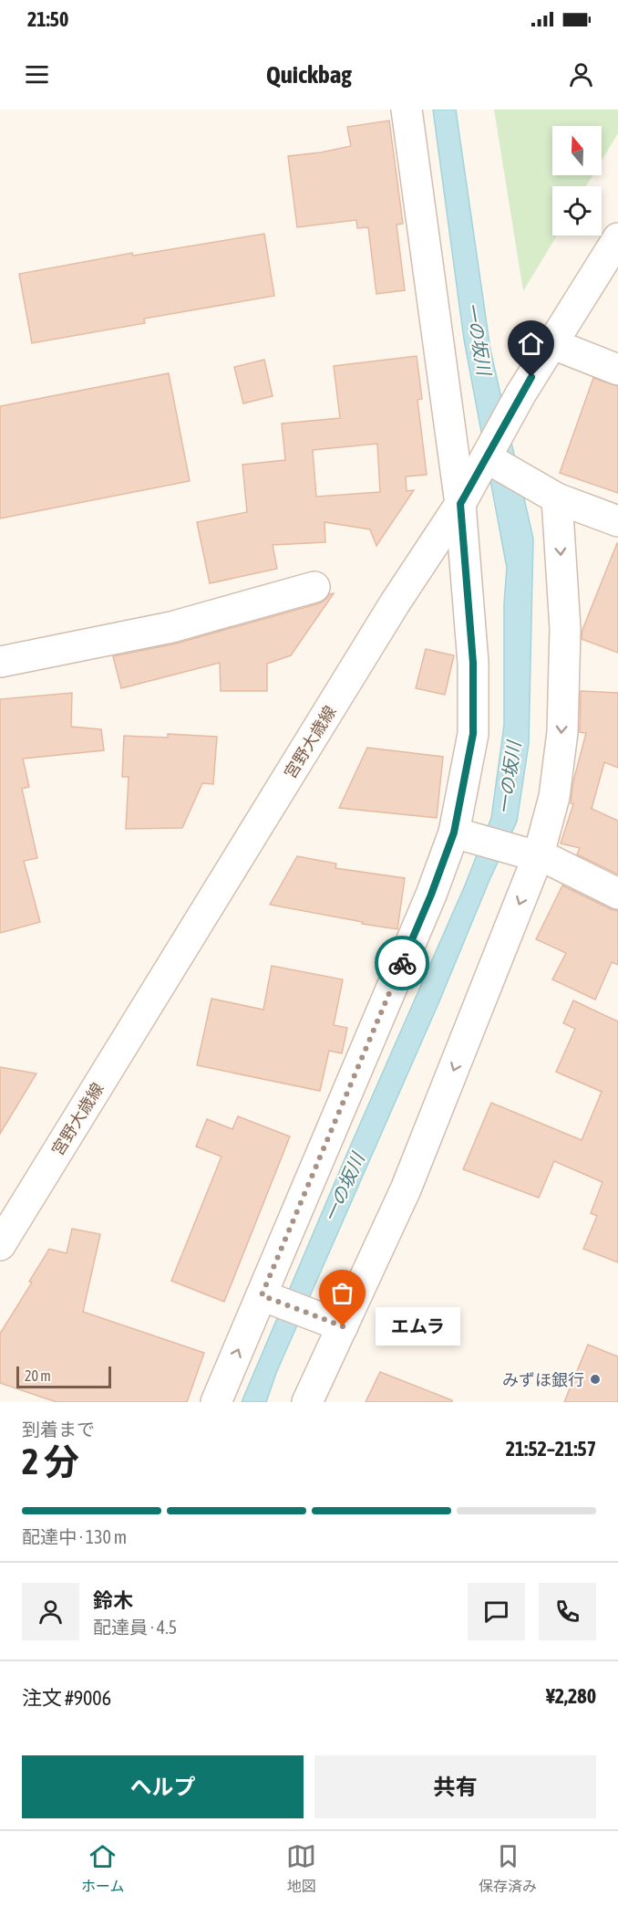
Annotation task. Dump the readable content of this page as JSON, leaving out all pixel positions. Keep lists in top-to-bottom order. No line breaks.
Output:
{"streets":{"street":["宮野大歳線"]},"water":["一の坂川"],"places":["エムラ","みずほ銀行"],"scale_bar":"20 m","north":"top","page":{"status":"21:50","header":"Quickbag","bubble":"エムラ","scale":"20 m","heading":["2 分","到着まで","21:52–21:57"],"panel":["鈴木","配達員 · 4.5","注文 #9006","¥2,280"],"bar":"配達中 · 130 m","buttons":["ヘルプ","共有"],"tabs":["ホーム","地図","保存済み"]}}
